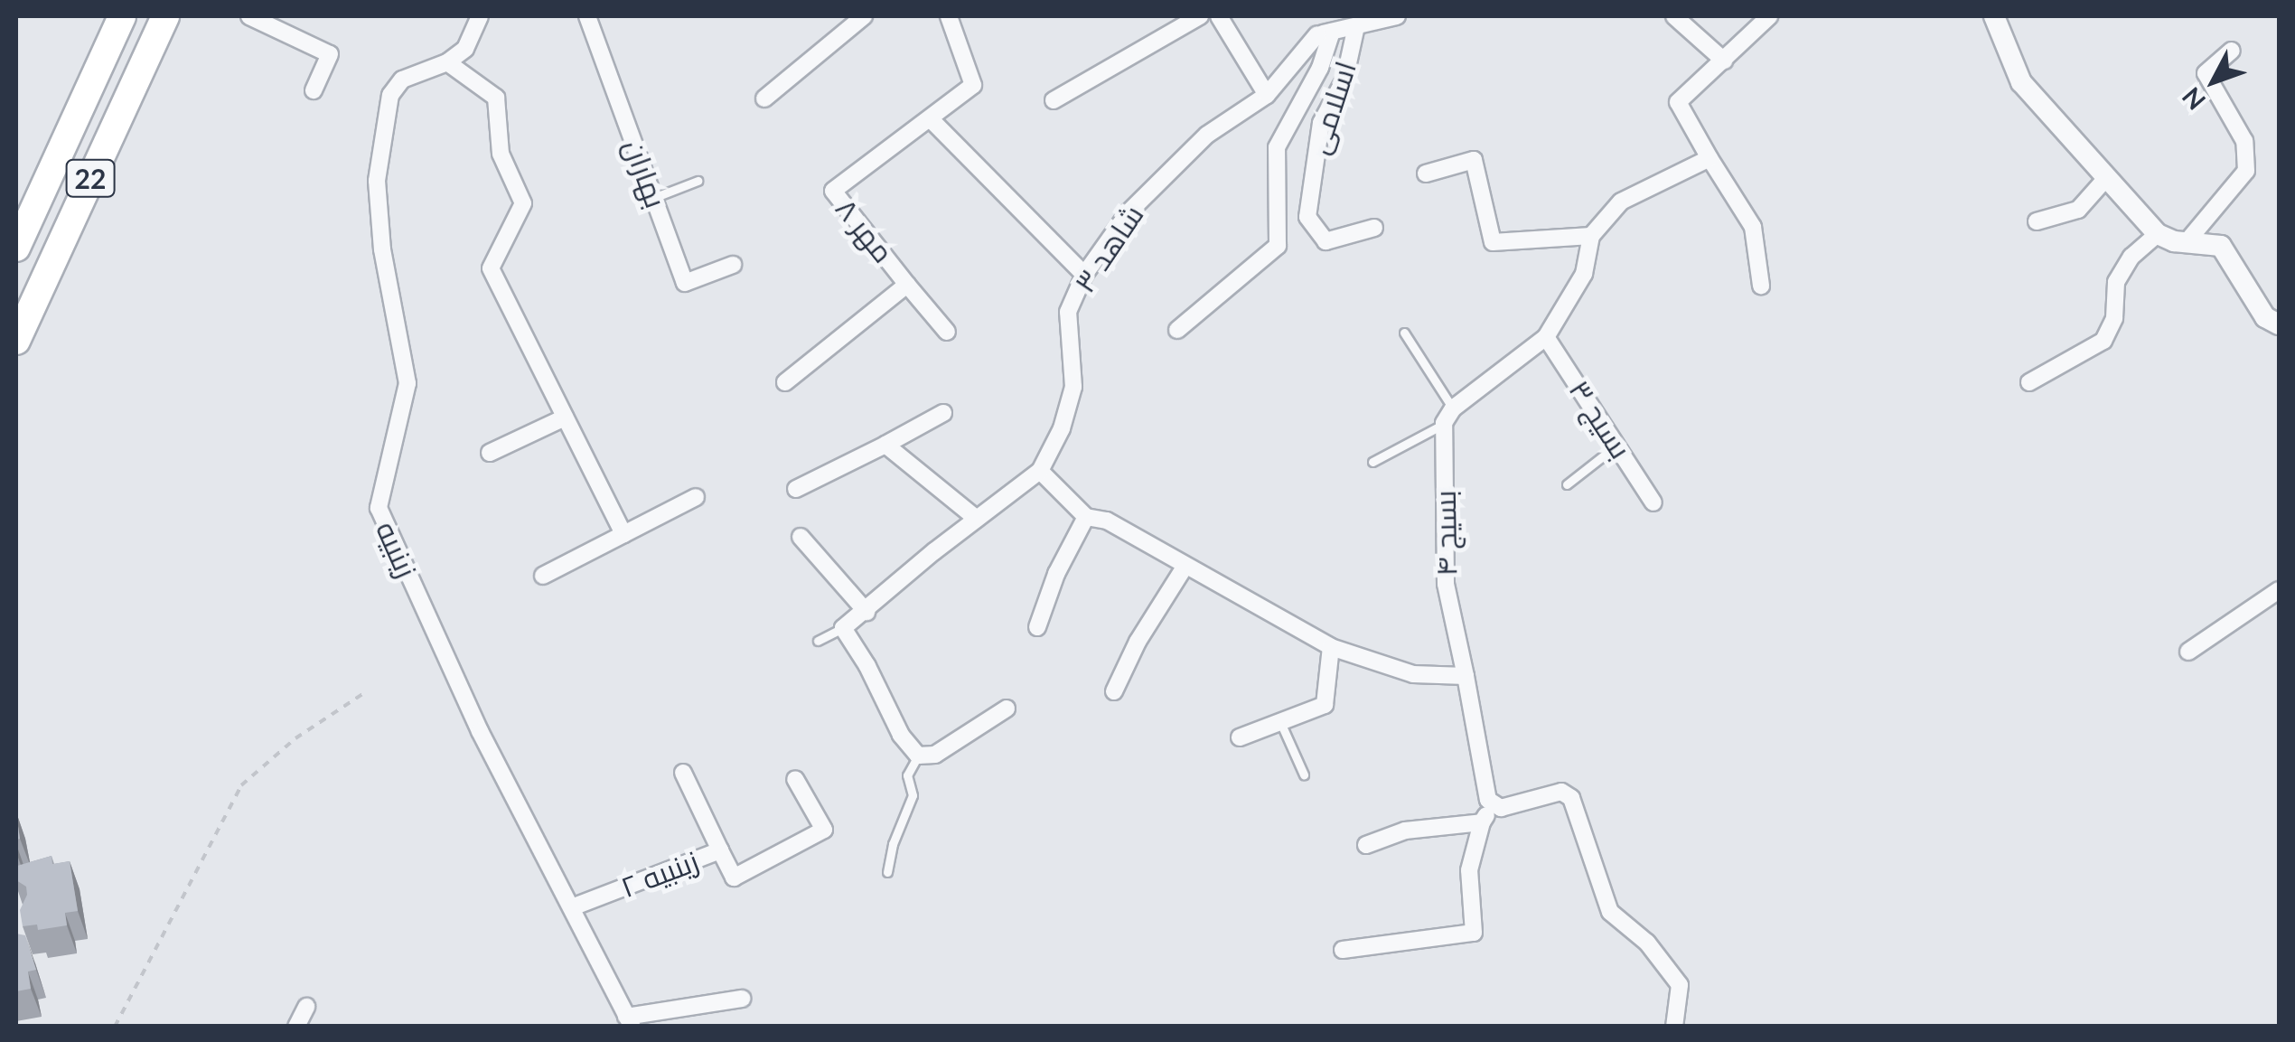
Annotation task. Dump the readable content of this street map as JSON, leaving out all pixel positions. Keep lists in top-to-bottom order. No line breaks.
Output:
{"streets":{"main road":["22"],"street":["اسلامی","بهاران","مهر ۸","شاهد ۳","بسیج ۳","بسیج ۴","زینبیه","زینبیه ۲"]},"crossings":[["زینبیه","زینبیه ۲"]],"north":"bottom left"}
